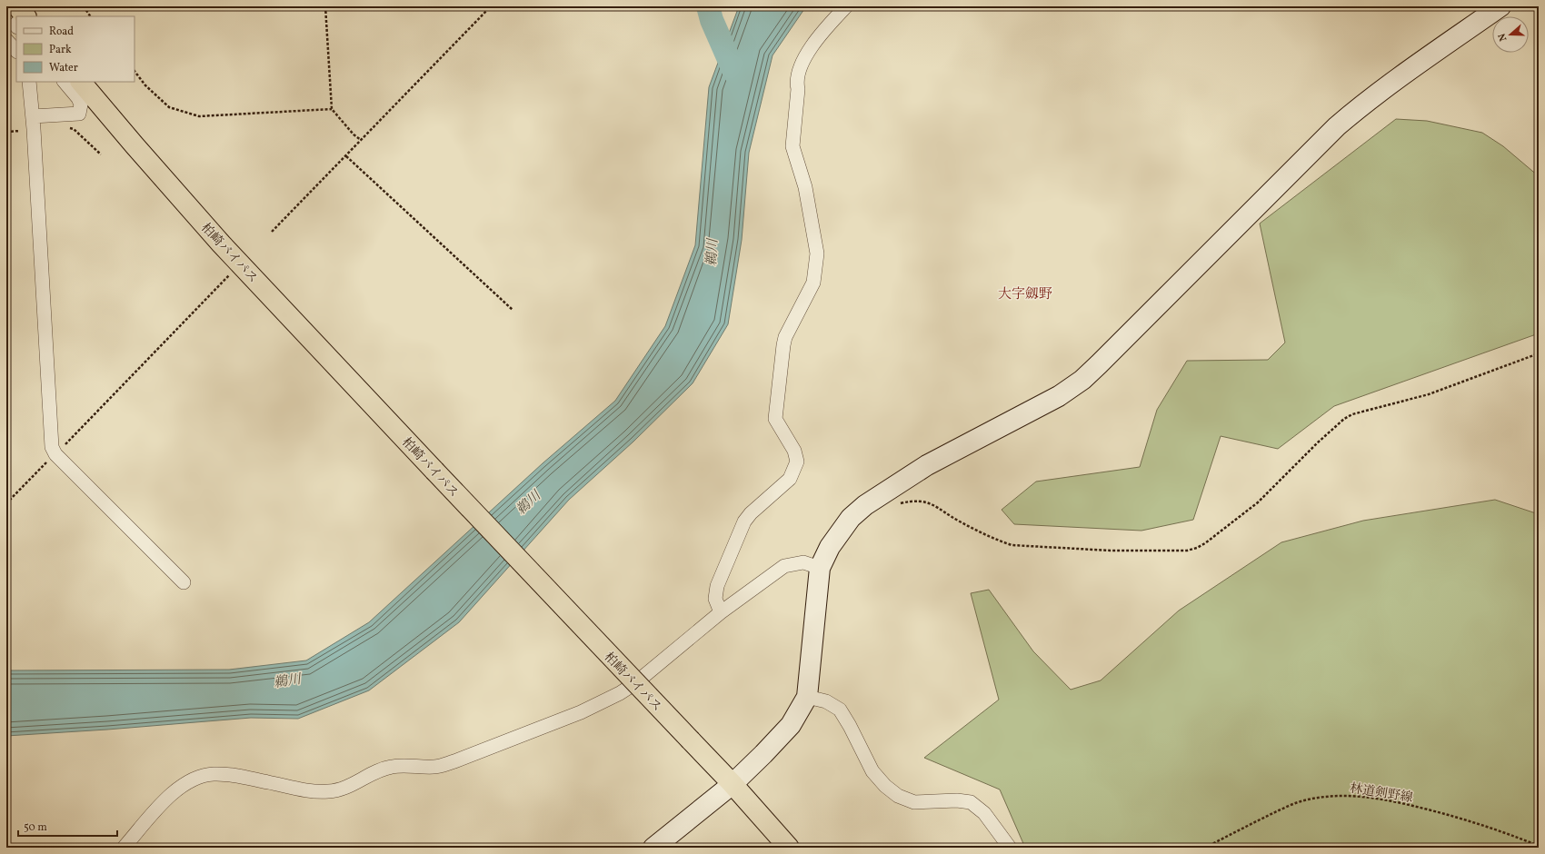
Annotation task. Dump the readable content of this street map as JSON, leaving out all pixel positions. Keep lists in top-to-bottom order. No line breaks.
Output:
{"streets":{"highway":["柏崎バイパス"],"path":["林道剣野線"]},"districts":["大字劔野"],"water":["鵜川"],"legend":["Road","Park","Water"],"scale_bar":"50 m","north":"left"}
